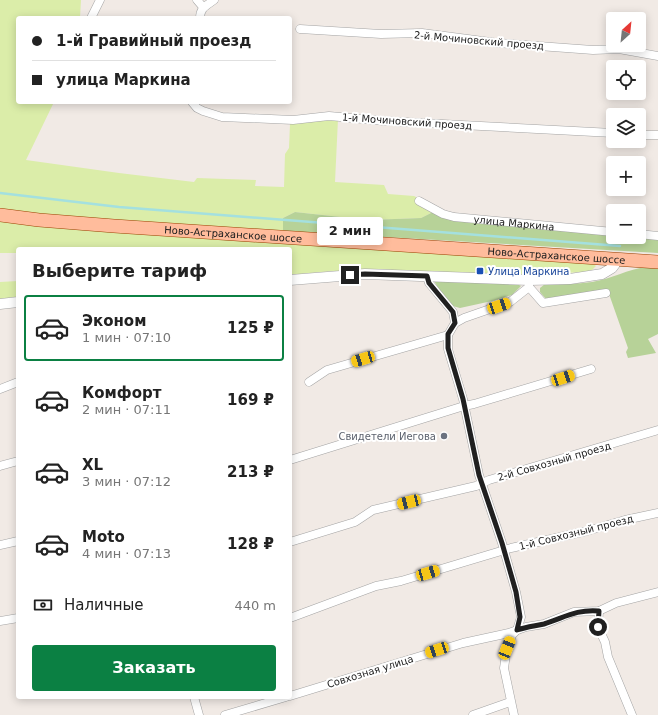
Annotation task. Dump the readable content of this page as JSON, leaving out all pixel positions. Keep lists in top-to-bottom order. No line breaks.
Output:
{"streets":{"main road":["Ново-Астраханское шоссе"],"street":["2-й Мочиновский проезд","1-й Мочиновский проезд","улица Маркина","2-й Совхозный проезд","1-й Совхозный проезд","Совхозная улица"]},"places":{"transit":["Улица Маркина"],"other":["Свидетели Иегова"]},"north":"top right","page":{"map_buttons":["+","−"],"banner":["1-й Гравийный проезд","улица Маркина"],"bubble":"2 мин","heading":"Выберите тариф","list":[{"name":"Эконом","note":"1 мин · 07:10","value":"125 ₽"},{"name":"Комфорт","note":"2 мин · 07:11","value":"169 ₽"},{"name":"XL","note":"3 мин · 07:12","value":"213 ₽"},{"name":"Moto","note":"4 мин · 07:13","value":"128 ₽"}],"pay":["Наличные","440 m"],"buttons":"Заказать"}}
